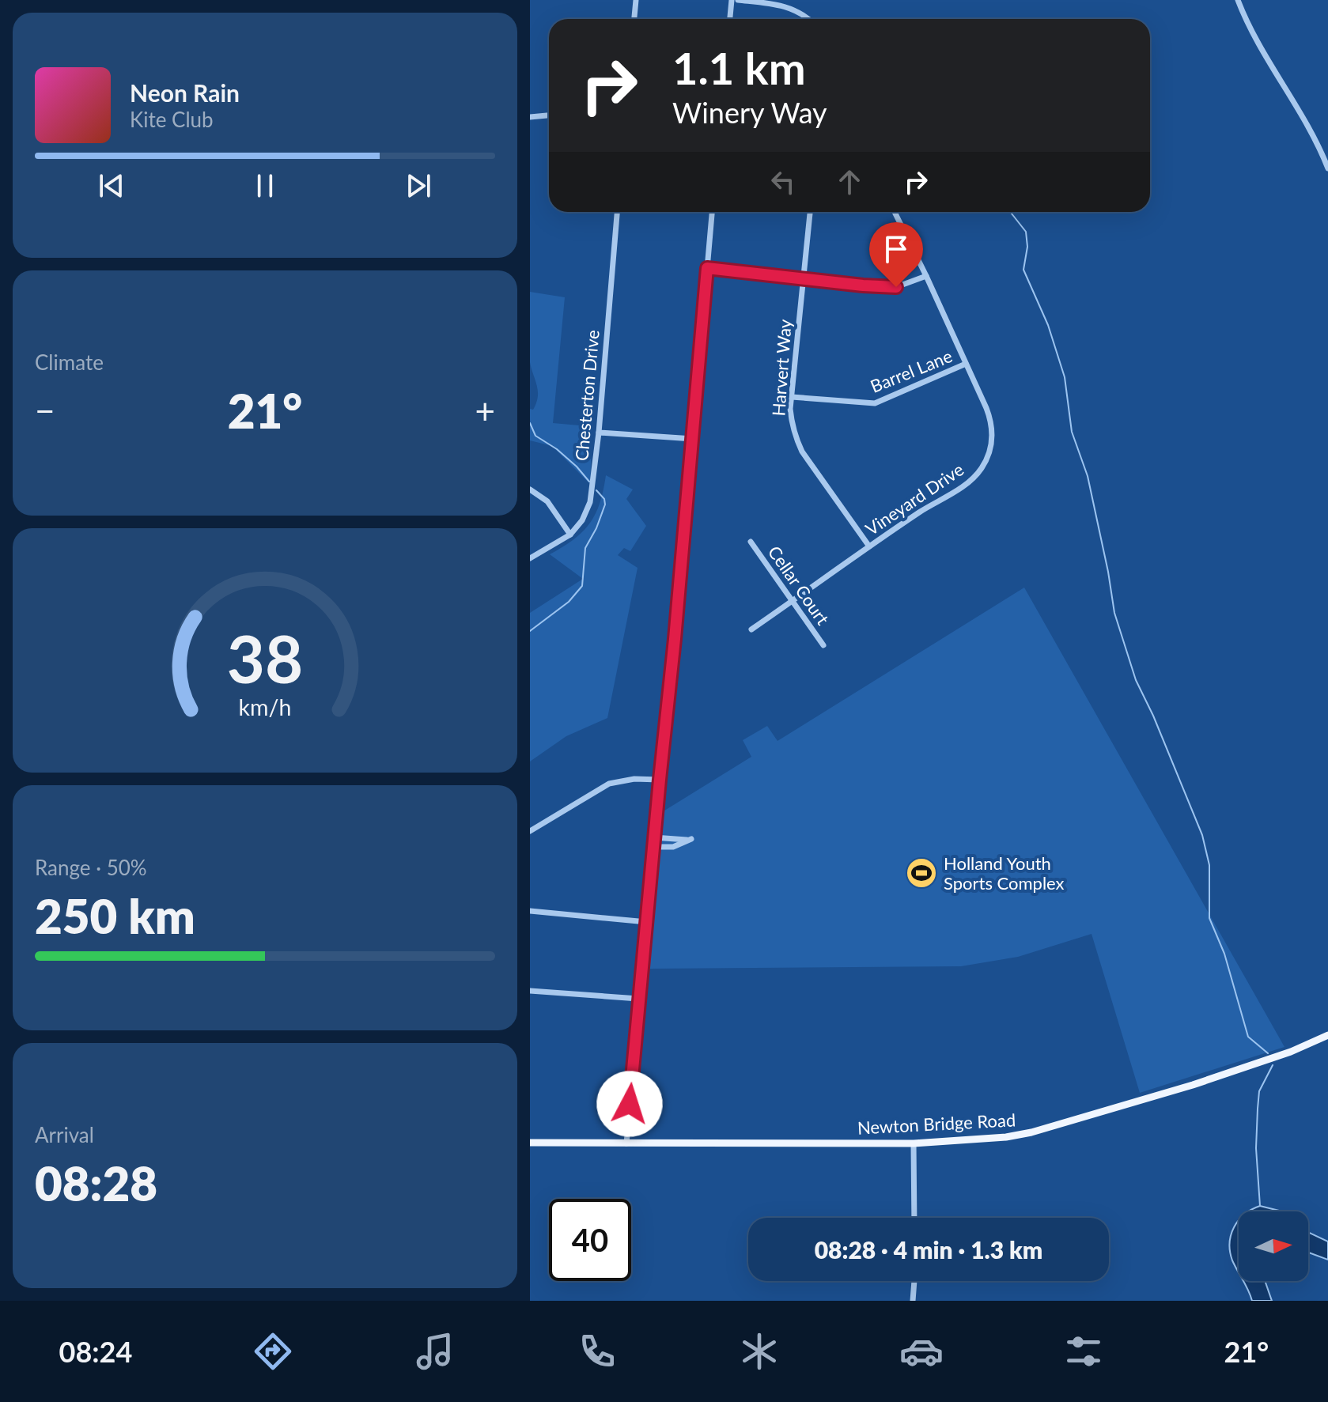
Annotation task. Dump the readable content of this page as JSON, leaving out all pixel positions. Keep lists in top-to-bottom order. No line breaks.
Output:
{"streets":{"main road":["Newton Bridge Road"],"street":["Harvert Way","Barrel Lane","Chesterton Drive","Vineyard Drive","Cellar Court"]},"crossings":[["Harvert Way","Barrel Lane"],["Harvert Way","Vineyard Drive"],["Barrel Lane","Vineyard Drive"],["Vineyard Drive","Cellar Court"]],"places":{"sports":["Holland Youth Sports Complex"]},"north":"right","page":{"turn":["1.1 km","Winery Way"],"song":["Neon Rain","Kite Club"],"tile":["Climate",["Range · 50%","250 km"],["Arrival","08:28"]],"heat":["−","21°","+"],"limit":"40","trip":"08:28 · 4 min · 1.3 km","tabs":["08:24","21°"],"gauge":["38","km/h"]}}
